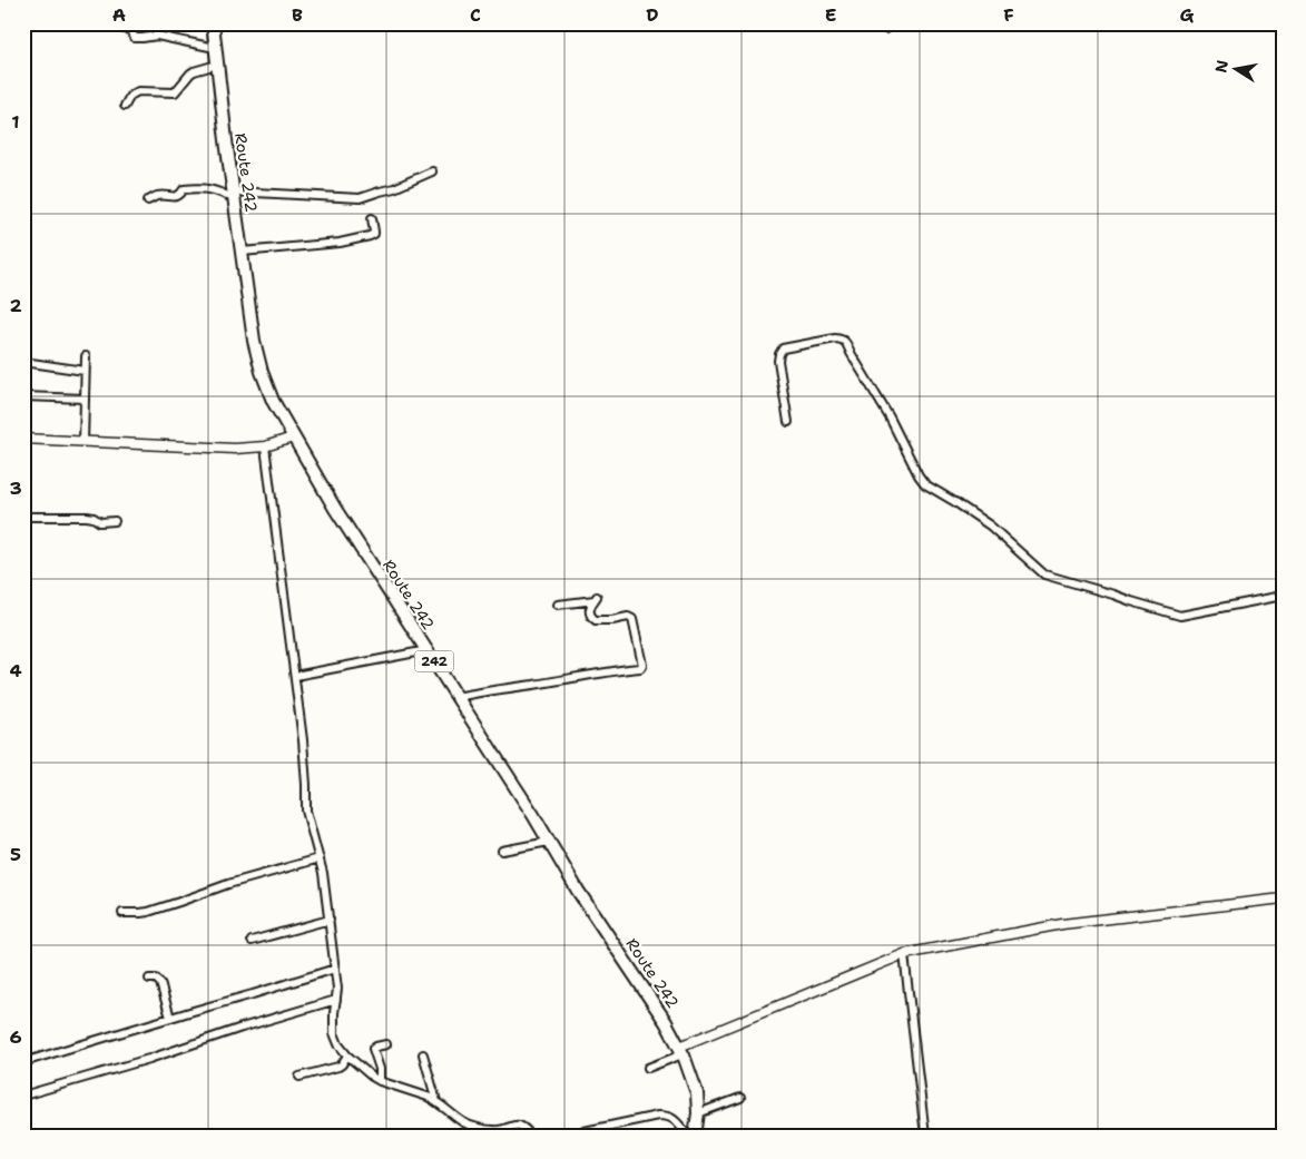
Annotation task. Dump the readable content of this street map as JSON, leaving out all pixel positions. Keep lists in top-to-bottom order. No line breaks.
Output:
{"streets":{"main road":["Route 242","242"]},"north":"left","grid":{"columns":["A","B","C","D","E","F","G"],"rows":["1","2","3","4","5","6"]}}
